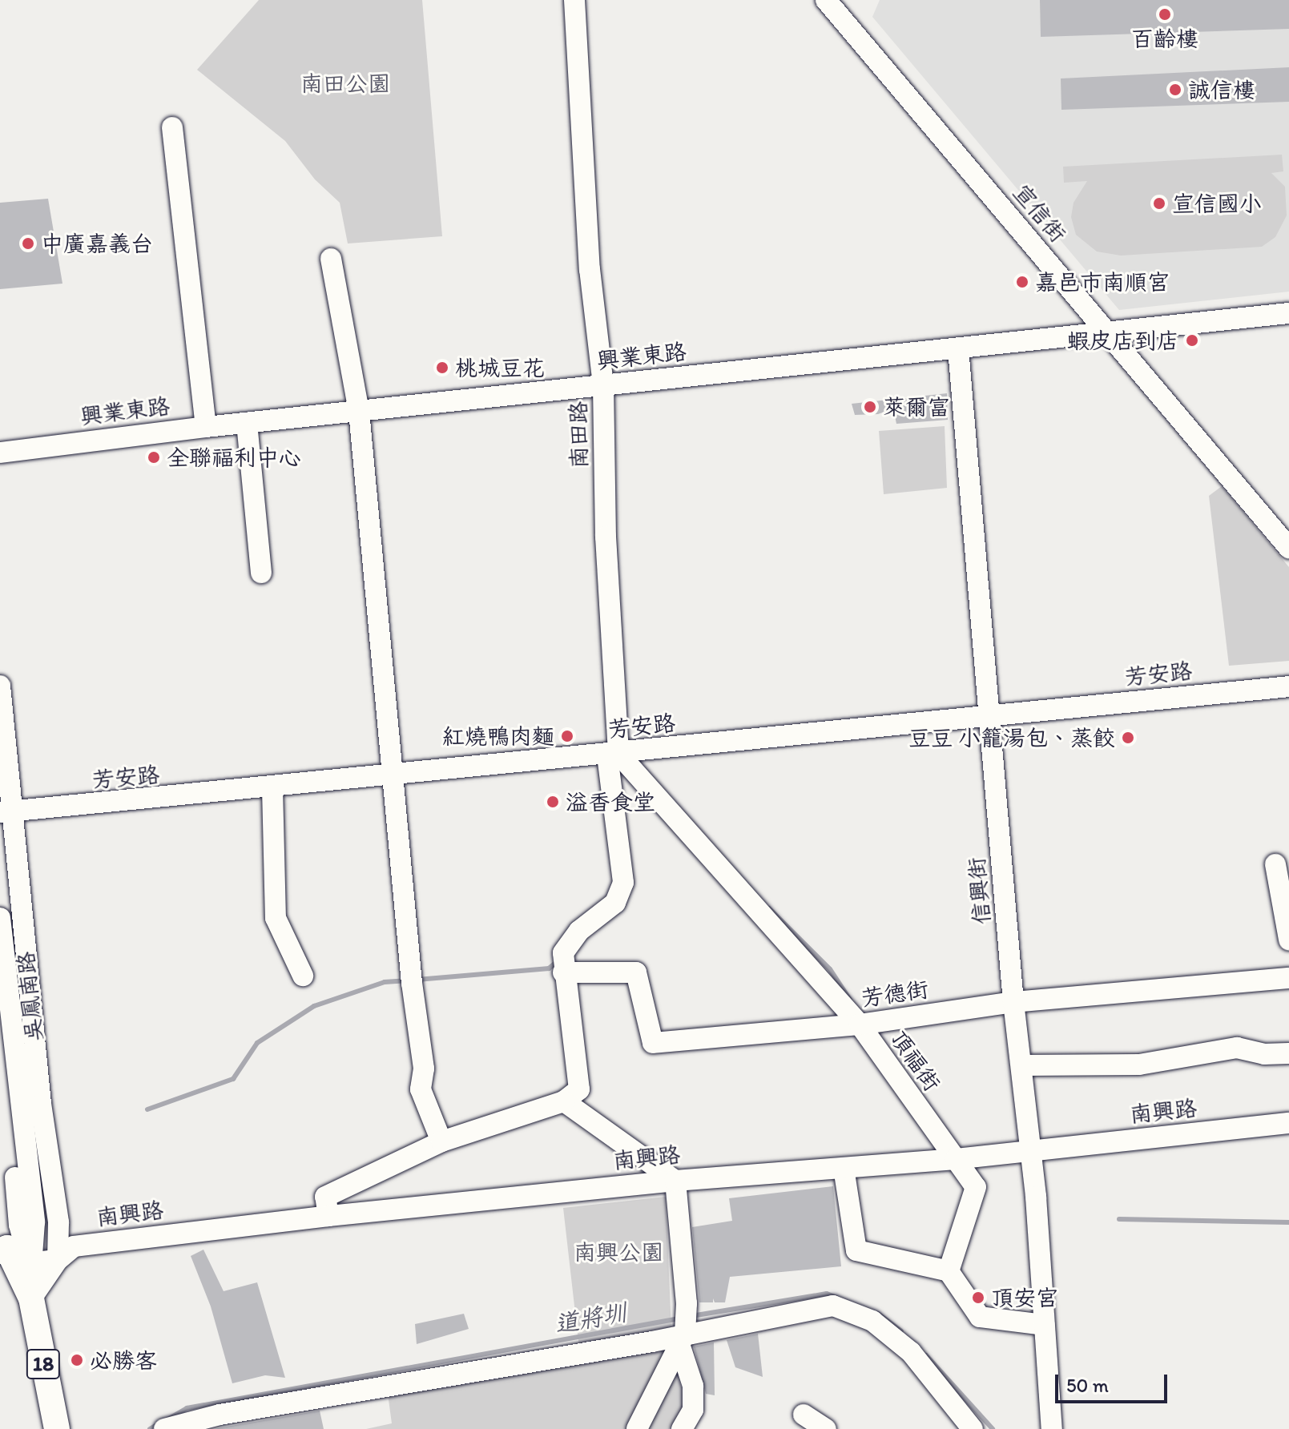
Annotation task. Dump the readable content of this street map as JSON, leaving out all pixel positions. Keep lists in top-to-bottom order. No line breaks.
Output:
{"streets":{"main road":["吳鳳南路","18"],"street":["宣信街","興業東路","南田路","芳安路","信興街","芳德街","頂福街","南興路"]},"crossings":[["宣信街","興業東路"],["興業東路","南田路"],["興業東路","信興街"],["南田路","芳安路"],["南田路","芳德街"],["南田路","頂福街"],["芳安路","信興街"],["芳安路","吳鳳南路"],["芳安路","頂福街"],["信興街","芳德街"],["信興街","南興路"],["芳德街","頂福街"],["吳鳳南路","南興路"],["頂福街","南興路"]],"water":["道將圳"],"parks":["南田公園","南興公園"],"places":["百齡樓","誠信樓","宣信國小","中廣嘉義台","嘉邑市南順宮","蝦皮店到店","桃城豆花","萊爾富","全聯福利中心","紅燒鴨肉麵","豆豆 小籠湯包、蒸餃","溢香食堂","頂安宮","必勝客"],"scale_bar":"50 m"}
